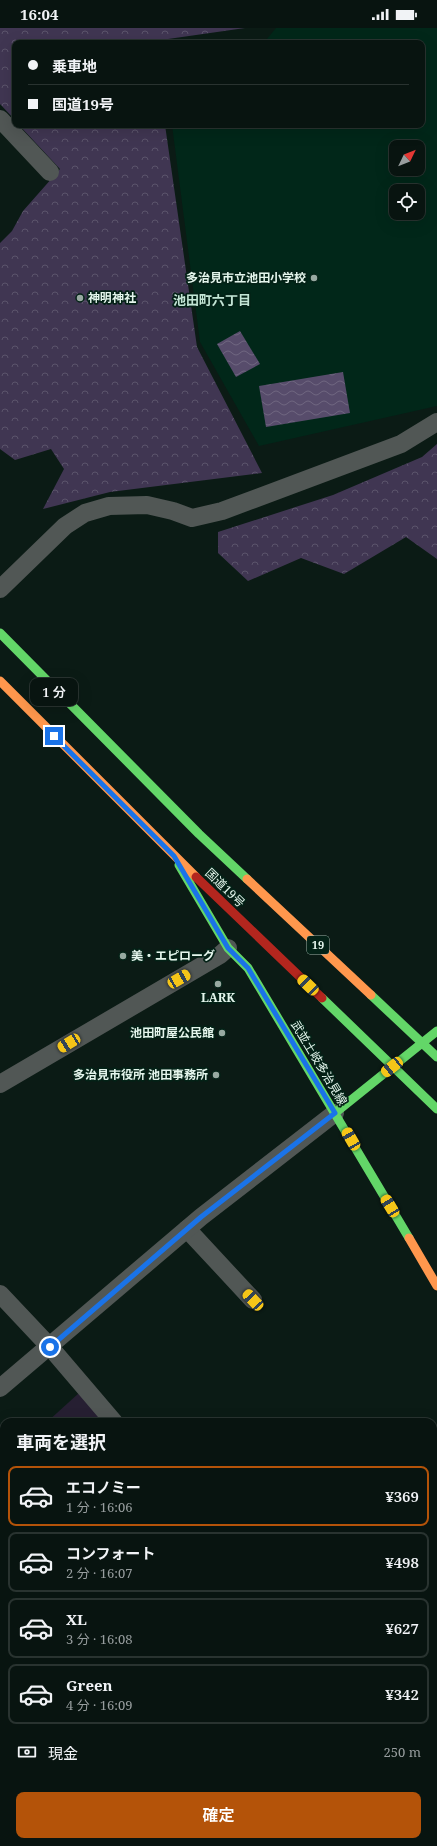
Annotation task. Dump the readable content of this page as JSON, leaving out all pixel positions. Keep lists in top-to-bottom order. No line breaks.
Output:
{"streets":{"main road":["国道19号","19","武並土岐多治見線"]},"crossings":[["国道19号","武並土岐多治見線"]],"districts":["池田町六丁目"],"places":["多治見市立池田小学校","神明神社","美・エピローグ","LARK","池田町屋公民館","多治見市役所 池田事務所"],"north":"top right","page":{"status":"16:04","banner":["乗車地","国道19号"],"bubble":"1 分","heading":"車両を選択","list":[{"name":"エコノミー","note":"1 分 · 16:06","value":"¥369"},{"name":"コンフォート","note":"2 分 · 16:07","value":"¥498"},{"name":"XL","note":"3 分 · 16:08","value":"¥627"},{"name":"Green","note":"4 分 · 16:09","value":"¥342"}],"pay":["現金","250 m"],"buttons":"確定"}}
